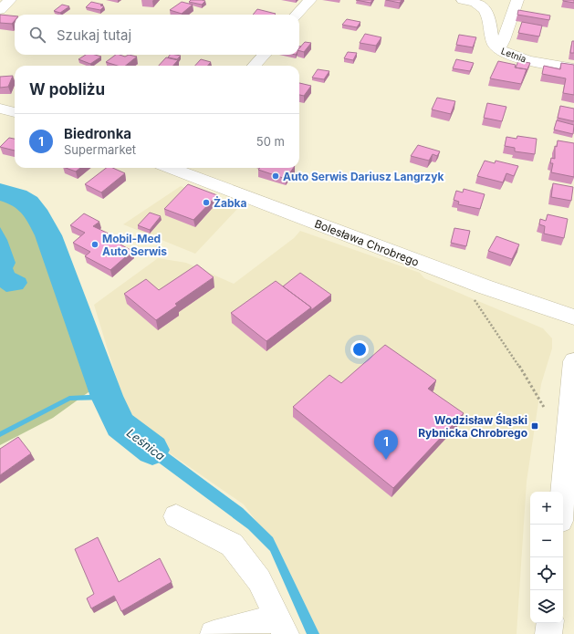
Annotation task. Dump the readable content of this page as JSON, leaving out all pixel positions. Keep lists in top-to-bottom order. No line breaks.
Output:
{"streets":{"street":["Letnia","Bolesława Chrobrego"]},"water":["Leśnica"],"places":{"other":["Auto Serwis Dariusz Langrzyk","Żabka","Mobil-Med Auto Serwis"],"transit":["Wodzisław Śląski Rybnicka Chrobrego"]},"page":{"search":"Szukaj tutaj","heading":"W pobliżu","list":[{"mark":"1","name":"Biedronka","note":"Supermarket","value":"50 m"}],"pins":"1","map_buttons":["+","−"]}}
